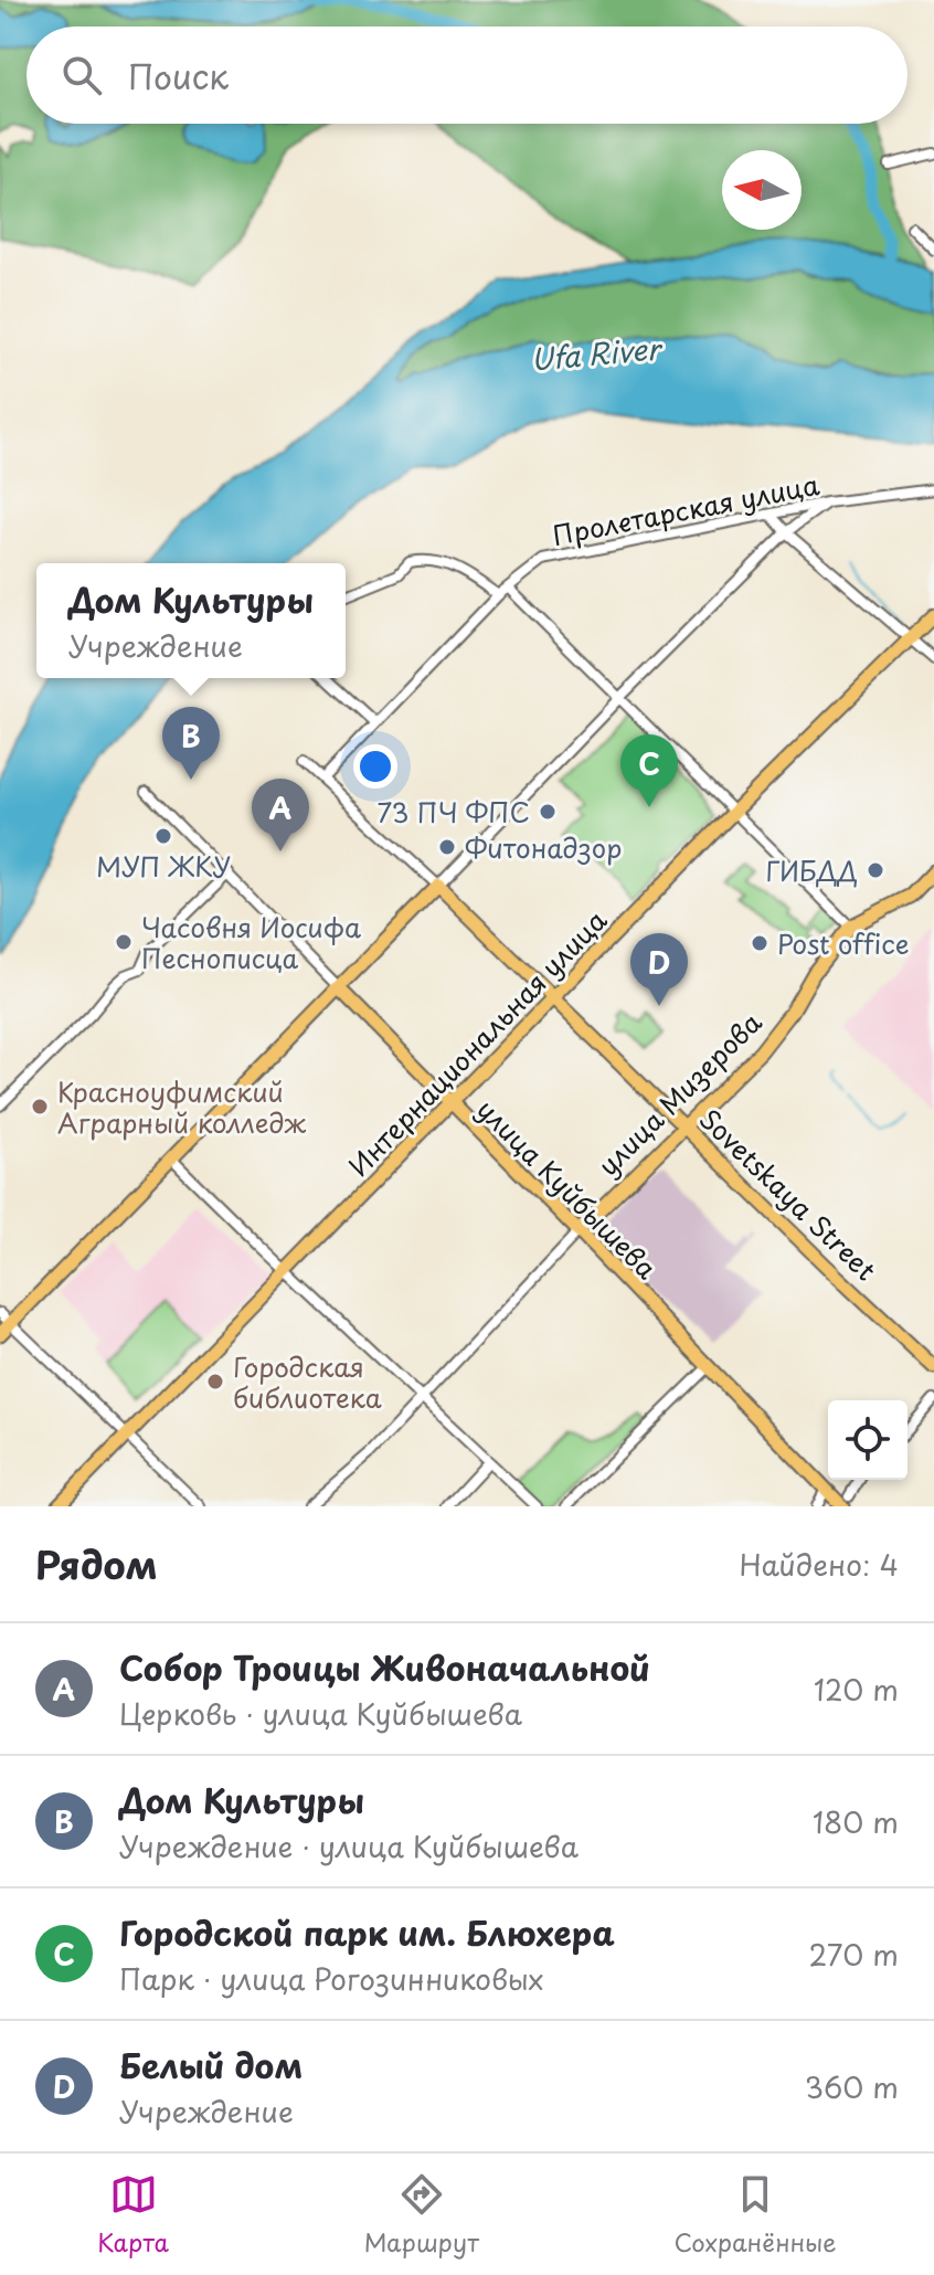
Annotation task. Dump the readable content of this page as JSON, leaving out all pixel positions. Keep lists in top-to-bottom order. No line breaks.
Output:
{"streets":{"main road":["Интернациональная улица","улица Мизерова","улица Куйбышева","Sovetskaya Street"],"street":["Пролетарская улица"]},"crossings":[["Пролетарская улица","Sovetskaya Street"],["Интернациональная улица","улица Куйбышева"],["Интернациональная улица","Sovetskaya Street"],["улица Мизерова","улица Куйбышева"],["улица Мизерова","Sovetskaya Street"]],"water":["Ufa River"],"places":["73 ПЧ ФПС","МУП ЖКУ","Фитонадзор","ГИБДД","Часовня Иосифа Песнописца","Post office","Красноуфимский Аграрный колледж","Городская библиотека"],"north":"left","page":{"search":"Поиск","popup":["Дом Культуры","Учреждение"],"pins":["B","C","A","D"],"heading":["Рядом","Найдено: 4"],"list":[{"mark":"A","name":"Собор Троицы Живоначальной","note":"Церковь · улица Куйбышева","value":"120 m"},{"mark":"B","name":"Дом Культуры","note":"Учреждение · улица Куйбышева","value":"180 m"},{"mark":"C","name":"Городской парк им. Блюхера","note":"Парк · улица Рогозинниковых","value":"270 m"},{"mark":"D","name":"Белый дом","note":"Учреждение","value":"360 m"}],"nav":["Карта","Маршрут","Сохранённые"]}}
